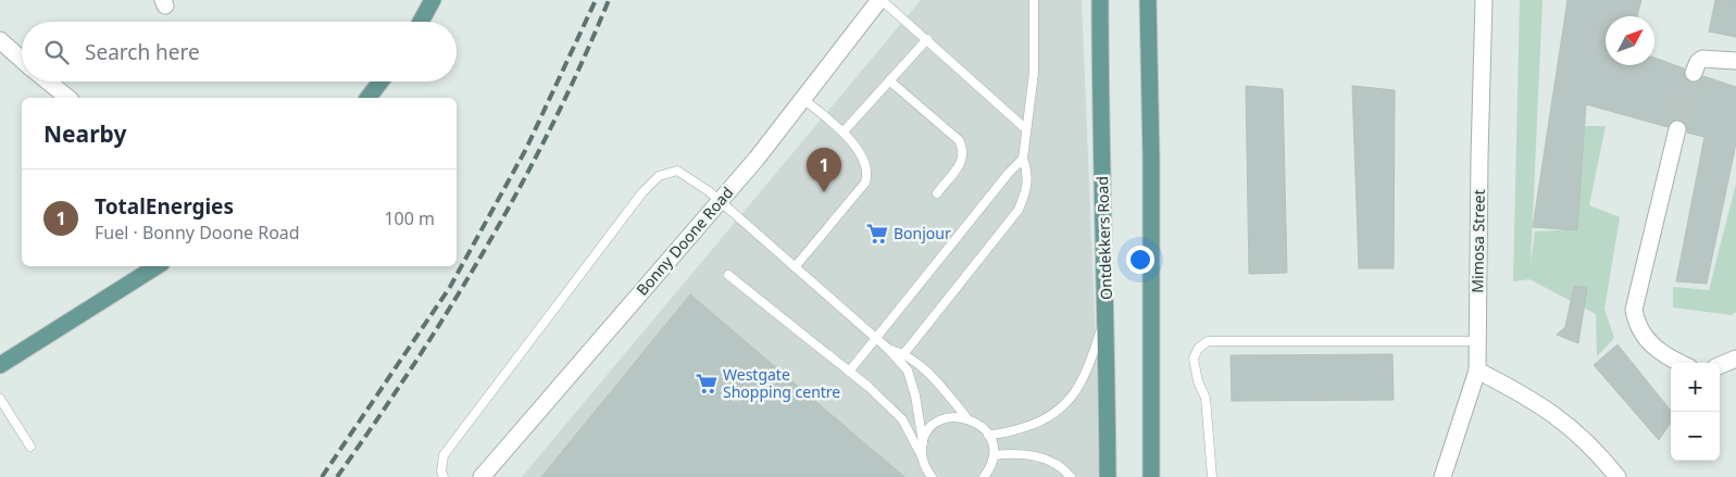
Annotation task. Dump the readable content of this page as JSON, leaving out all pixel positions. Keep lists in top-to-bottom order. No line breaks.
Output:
{"streets":{"main road":["Ontdekkers Road"],"street":["Bonny Doone Road","Mimosa Street"]},"places":{"supermarket":["Bonjour","Westgate Shopping centre"]},"north":"top right","page":{"search":"Search here","heading":"Nearby","pins":"1","list":[{"mark":"1","name":"TotalEnergies","note":"Fuel · Bonny Doone Road","value":"100 m"}],"map_buttons":["+","−"]}}
